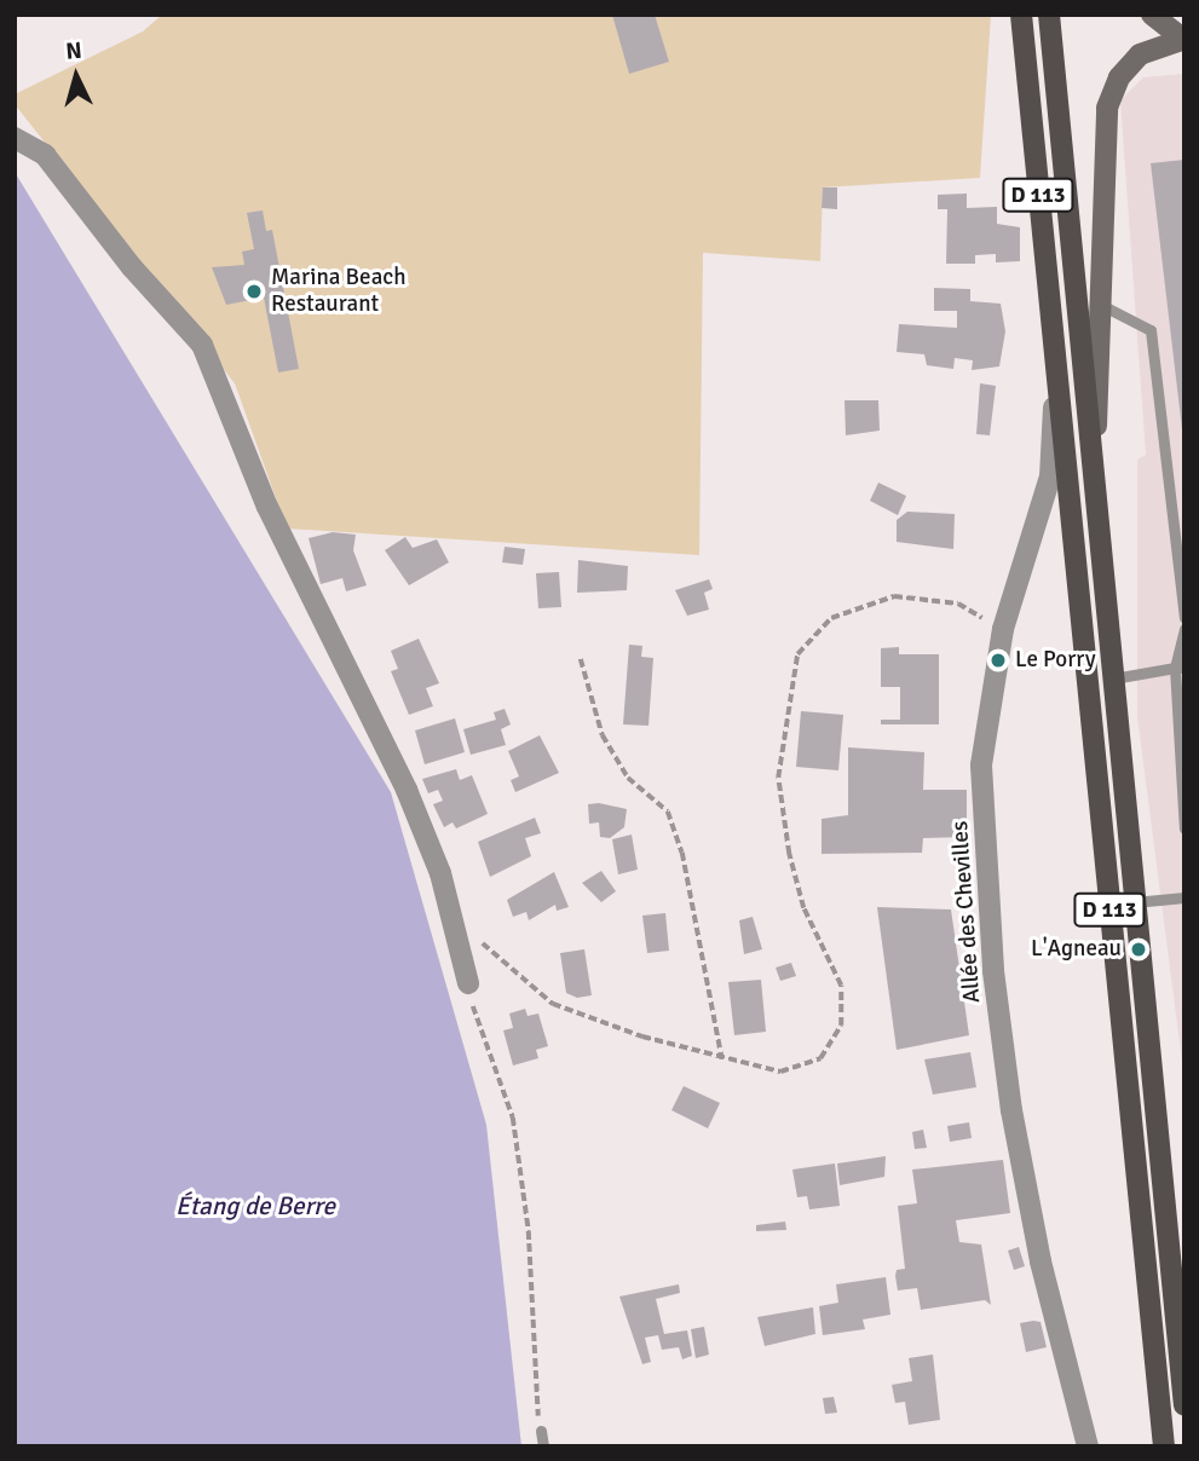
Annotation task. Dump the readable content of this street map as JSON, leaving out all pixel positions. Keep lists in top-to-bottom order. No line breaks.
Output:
{"streets":{"main road":["D 113"],"street":["Allée des Chevilles"]},"crossings":[["D 113","Allée des Chevilles"]],"water":["Étang de Berre"],"places":["Marina Beach Restaurant","Le Porry","L'Agneau"],"north":"top"}
